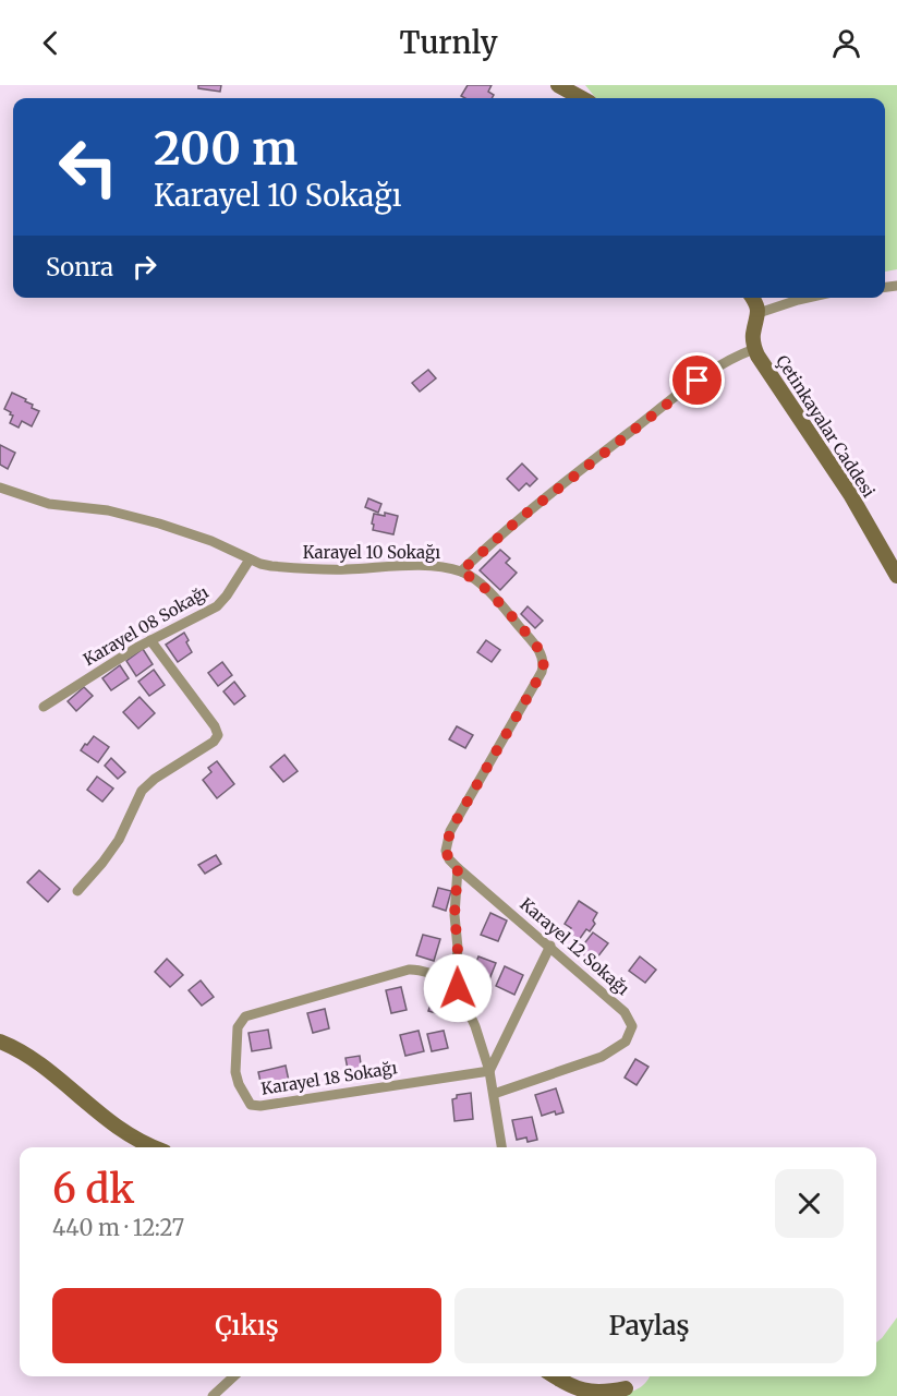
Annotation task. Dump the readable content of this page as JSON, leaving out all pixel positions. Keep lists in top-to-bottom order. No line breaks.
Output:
{"streets":{"street":["Çetinkayalar Caddesi","Karayel 10 Sokağı","Karayel 08 Sokağı","Karayel 12 Sokağı","Karayel 18 Sokağı"]},"crossings":[["Karayel 10 Sokağı","Karayel 08 Sokağı"],["Karayel 10 Sokağı","Karayel 12 Sokağı"],["Karayel 10 Sokağı","Karayel 18 Sokağı"]],"page":{"header":"Turnly","turn":["200 m","Karayel 10 Sokağı"],"then":"Sonra","heading":["6 dk","440 m · 12:27"],"buttons":["Çıkış","Paylaş"]}}
